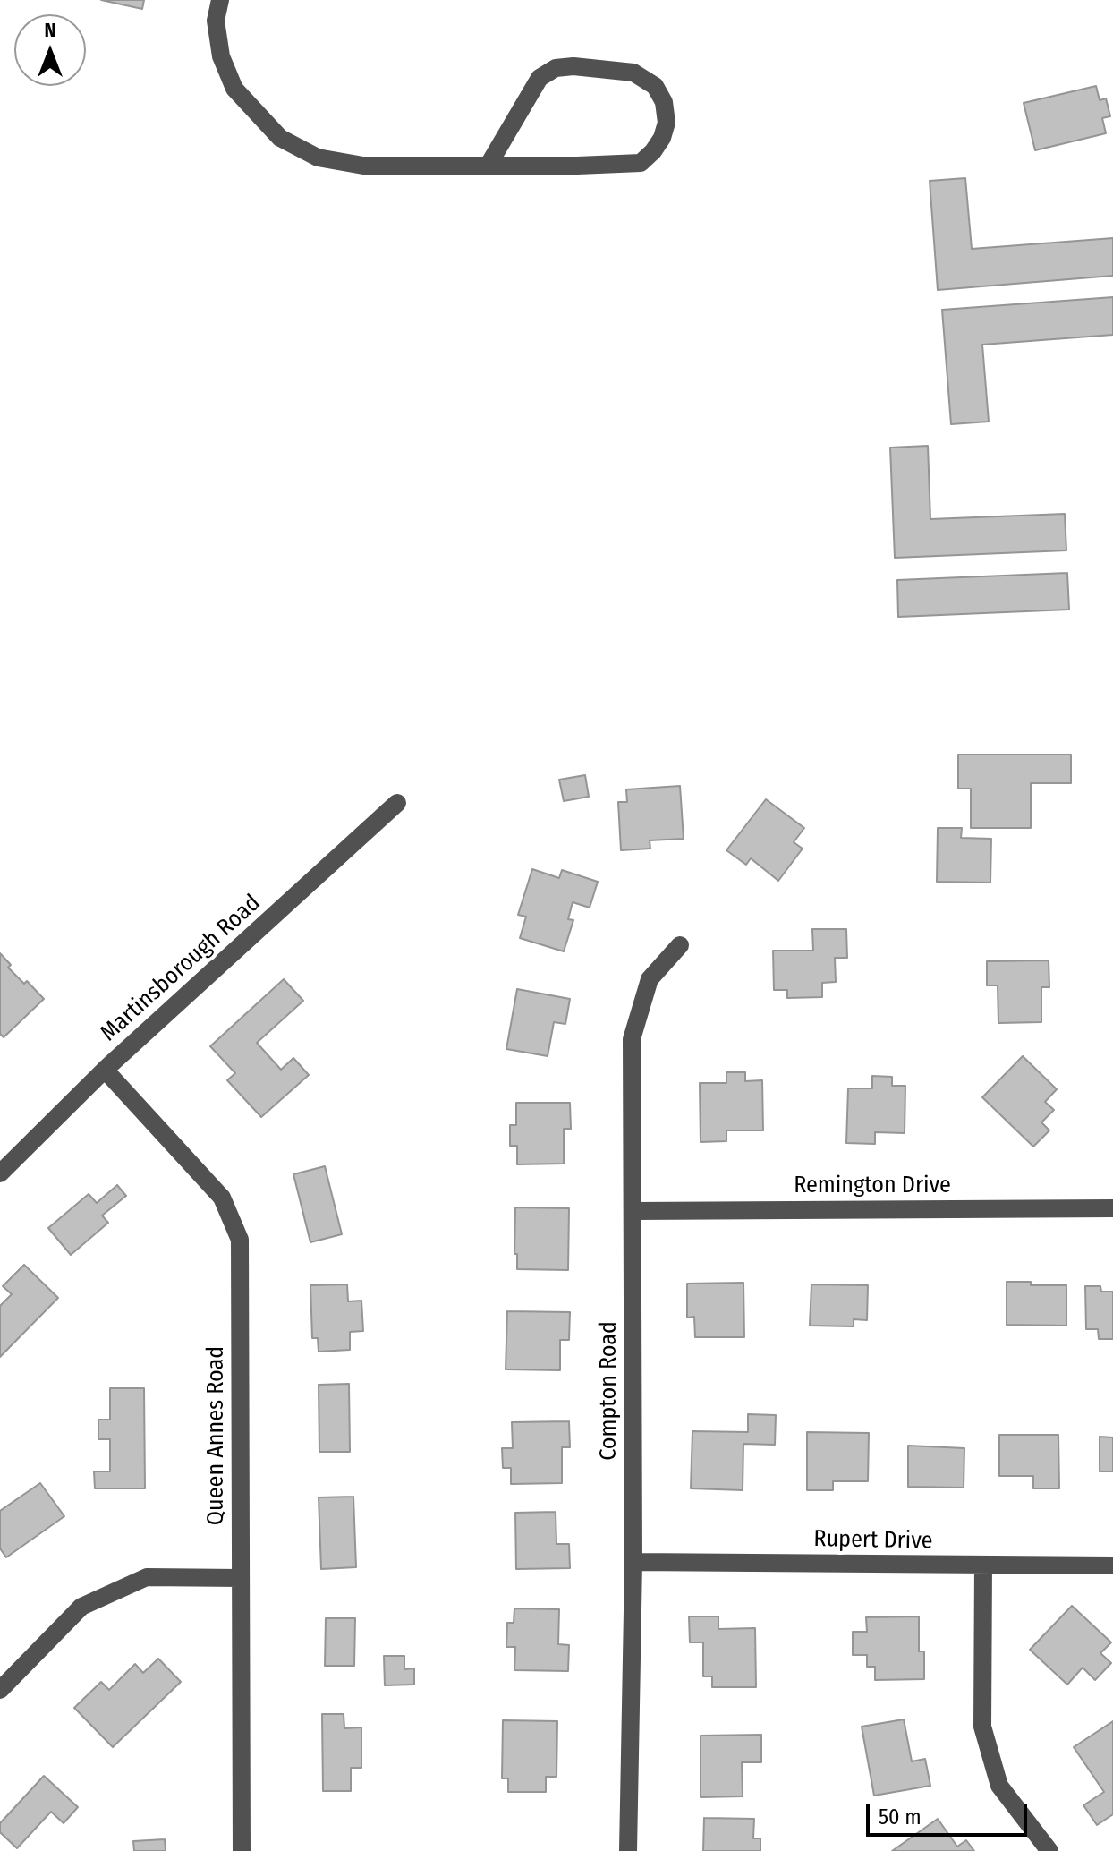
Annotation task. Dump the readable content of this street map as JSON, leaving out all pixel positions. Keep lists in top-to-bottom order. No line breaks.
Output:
{"streets":{"street":["Martinsborough Road","Remington Drive","Compton Road","Queen Annes Road","Rupert Drive"]},"crossings":[["Martinsborough Road","Queen Annes Road"],["Remington Drive","Compton Road"],["Compton Road","Rupert Drive"]],"scale_bar":"50 m","north":"top"}
